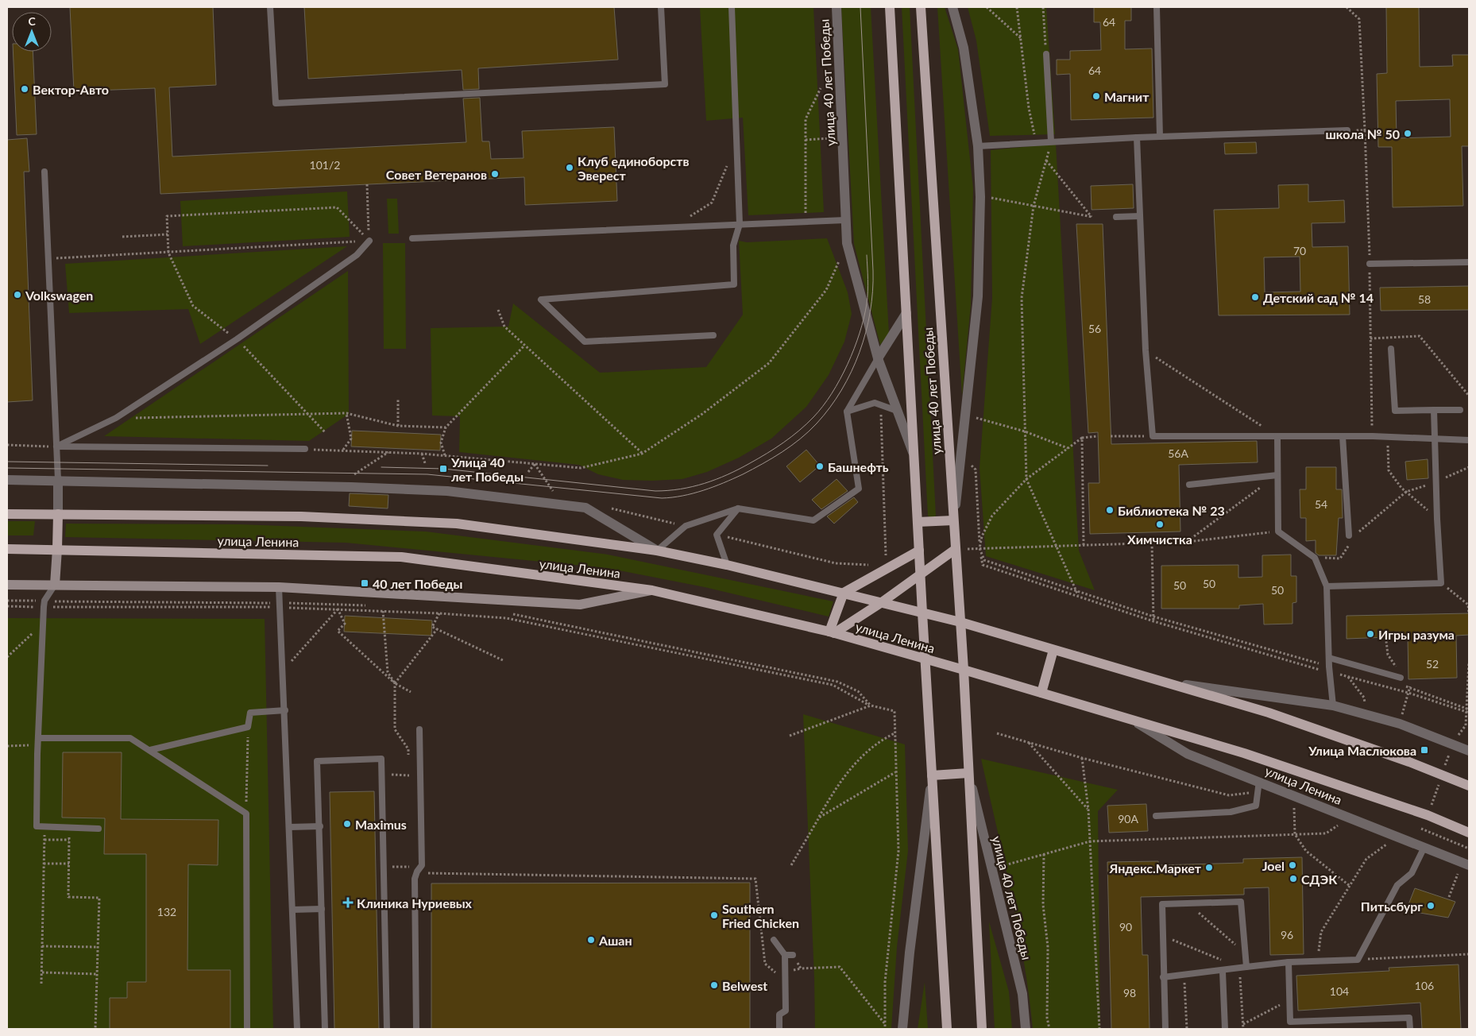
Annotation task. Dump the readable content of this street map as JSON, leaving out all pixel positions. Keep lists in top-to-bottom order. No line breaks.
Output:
{"streets":{"main road":["улица 40 лет Победы","улица Ленина"]},"crossings":[["улица 40 лет Победы","улица Ленина"]],"places":{"other":["Вектор-Авто","Магнит","школа № 50","Клуб единоборств Эверест","Совет Ветеранов","Volkswagen","Детский сад № 14","Башнефть","Библиотека № 23","Химчистка","Игры разума","Maximus","Joel","Яндекс.Маркет","СДЭК","Питьсбург","Southern Fried Chicken","Ашан","Belwest"],"transit":["Улица 40 лет Победы","40 лет Победы","Улица Маслюкова"],"health":["Клиника Нуриевых"]},"house_numbers":["64","64","101/2","70","58","56","56А","54","50","50","50","52","90А","132","90","96","106","104","98"],"north":"top"}
